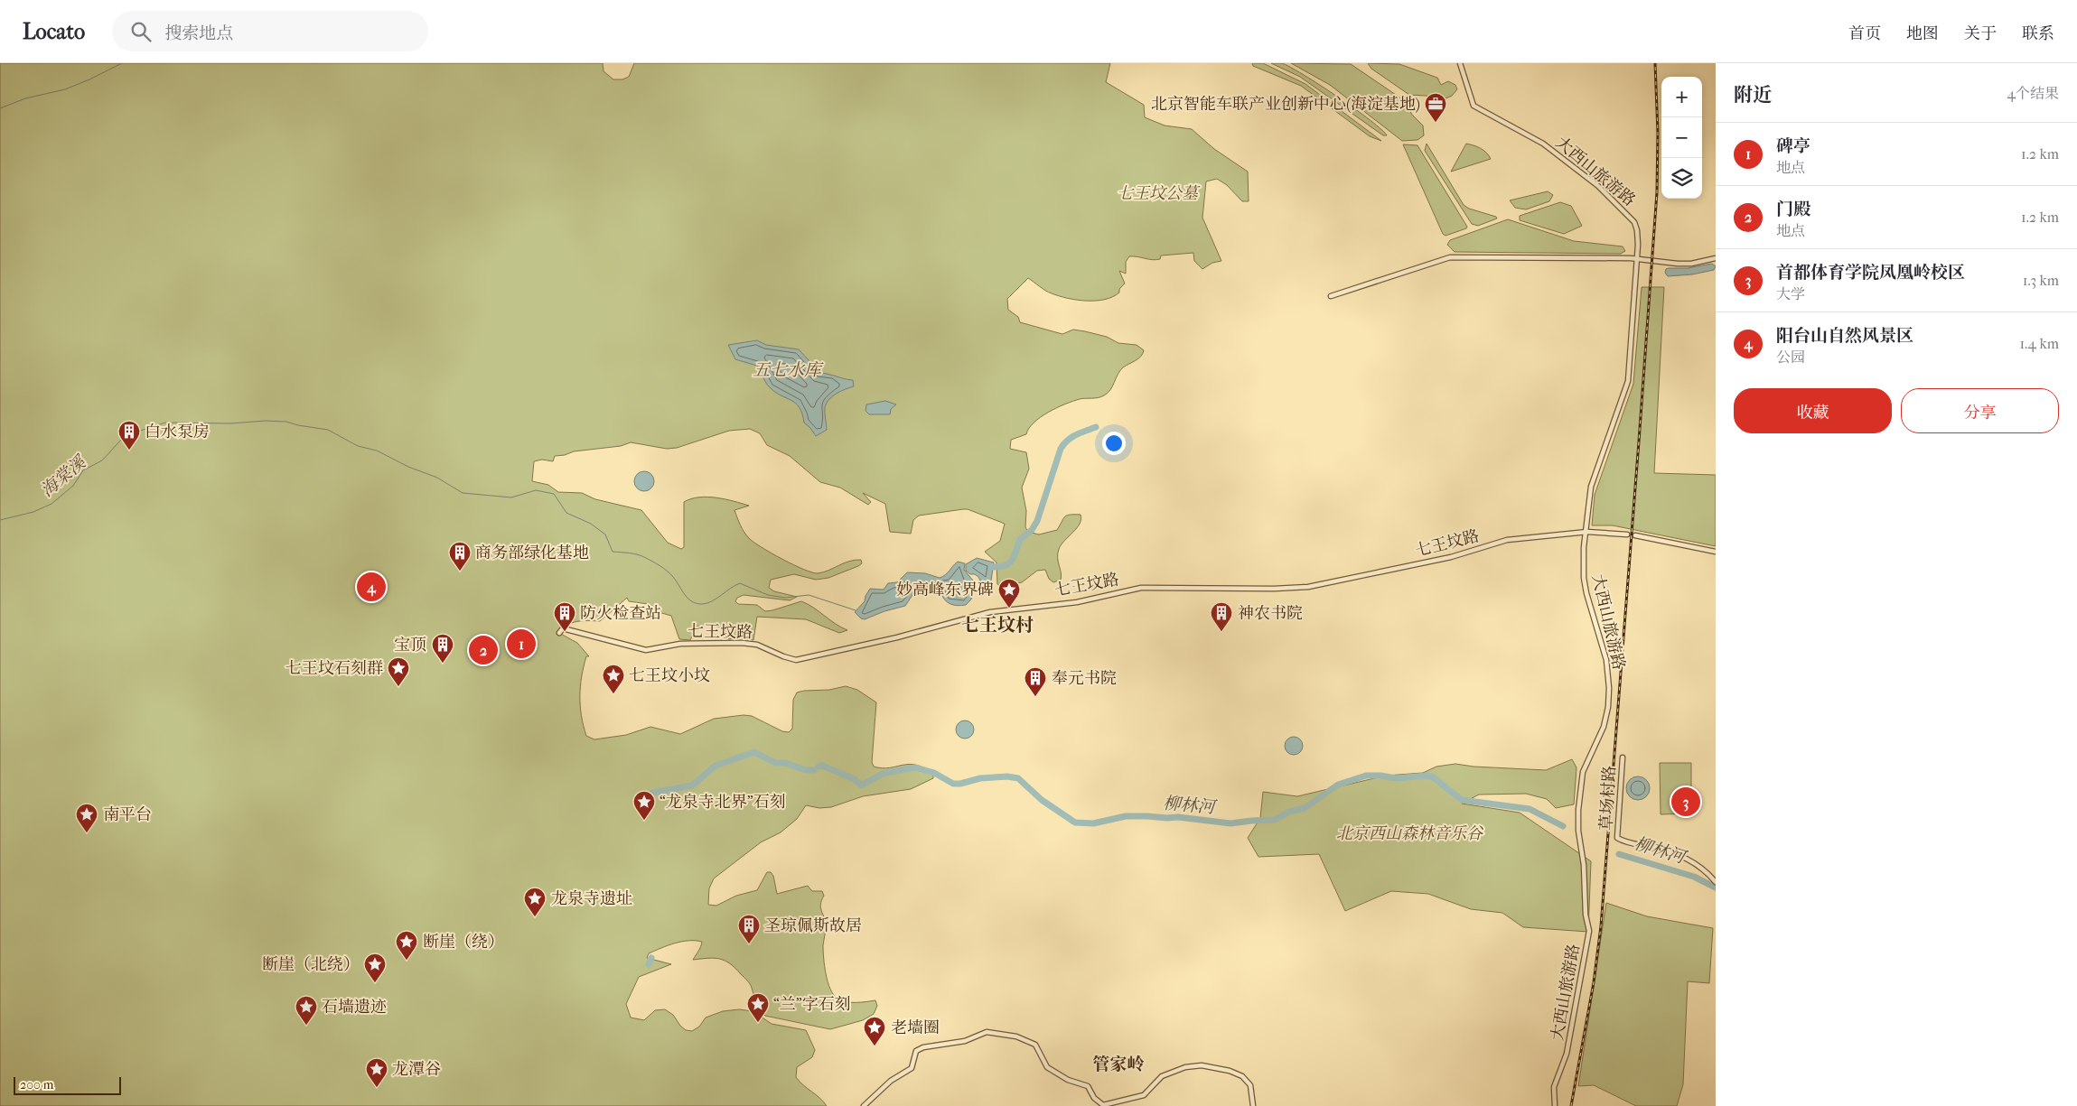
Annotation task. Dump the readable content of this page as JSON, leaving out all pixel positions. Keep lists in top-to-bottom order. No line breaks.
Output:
{"streets":{"street":["大西山旅游路","七王坟路","草场村路"]},"crossings":[["大西山旅游路","七王坟路"]],"districts":["七王坟村","管家岭"],"water":["五七水库","海棠溪","柳林河"],"parks":["七王坟公墓","北京西山森林音乐谷"],"places":{"office":["北京智能车联产业创新中心(海淀基地)"],"building":["白水泵房","商务部绿化基地","防火检查站","神农书院","宝顶","奉元书院","圣琼佩斯故居"],"place":["妙高峰东界碑","七王坟石刻群","七王坟小坟","“龙泉寺北界”石刻","南平台","龙泉寺遗址","断崖（绕）","断崖（北绕）","“兰”字石刻","石墙遗迹","老墙圈","龙潭谷"]},"scale_bar":"200 m","page":{"header":"Locato","search":"搜索地点","nav":["首页","地图","关于","联系"],"heading":["附近","4个结果"],"map_buttons":["+","−"],"list":[{"mark":"1","name":"碑亭","note":"地点","value":"1.2 km"},{"mark":"2","name":"门殿","note":"地点","value":"1.2 km"},{"mark":"3","name":"首都体育学院凤凰岭校区","note":"大学","value":"1.3 km"},{"mark":"4","name":"阳台山自然风景区","note":"公园","value":"1.4 km"}],"buttons":["收藏","分享"],"pins":["4","1","2","3"],"scale":"200 m"}}
